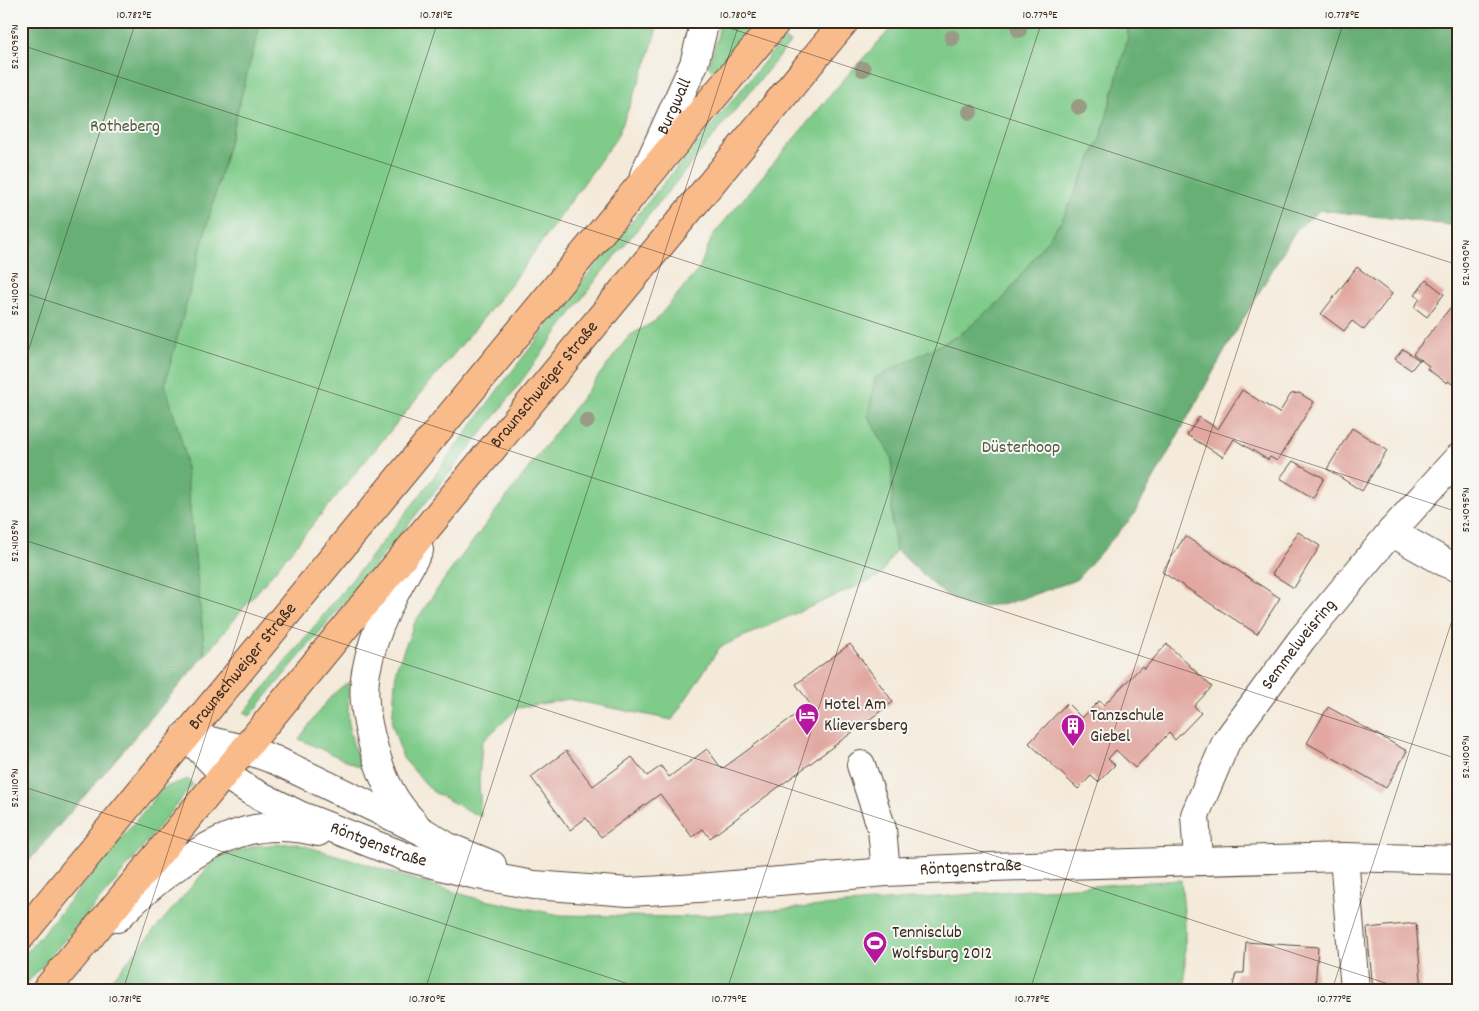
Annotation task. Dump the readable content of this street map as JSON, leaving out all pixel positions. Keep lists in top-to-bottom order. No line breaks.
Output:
{"streets":{"main road":["Braunschweiger Straße"],"street":["Burgwall","Semmelweisring","Röntgenstraße"]},"crossings":[["Burgwall","Braunschweiger Straße"],["Braunschweiger Straße","Röntgenstraße"],["Semmelweisring","Röntgenstraße"]],"parks":["Rotheberg","Düsterhoop"],"places":{"hotel":["Hotel Am Klieversberg"],"building":["Tanzschule Giebel"],"sports":["Tennisclub Wolfsburg 2012"]},"coordinates":["10.782°E","10.781°E","10.780°E","10.779°E","10.778°E","52.4095°N","52.4090°N","52.4100°N","52.4105°N","52.4110°N","10.777°E"]}
